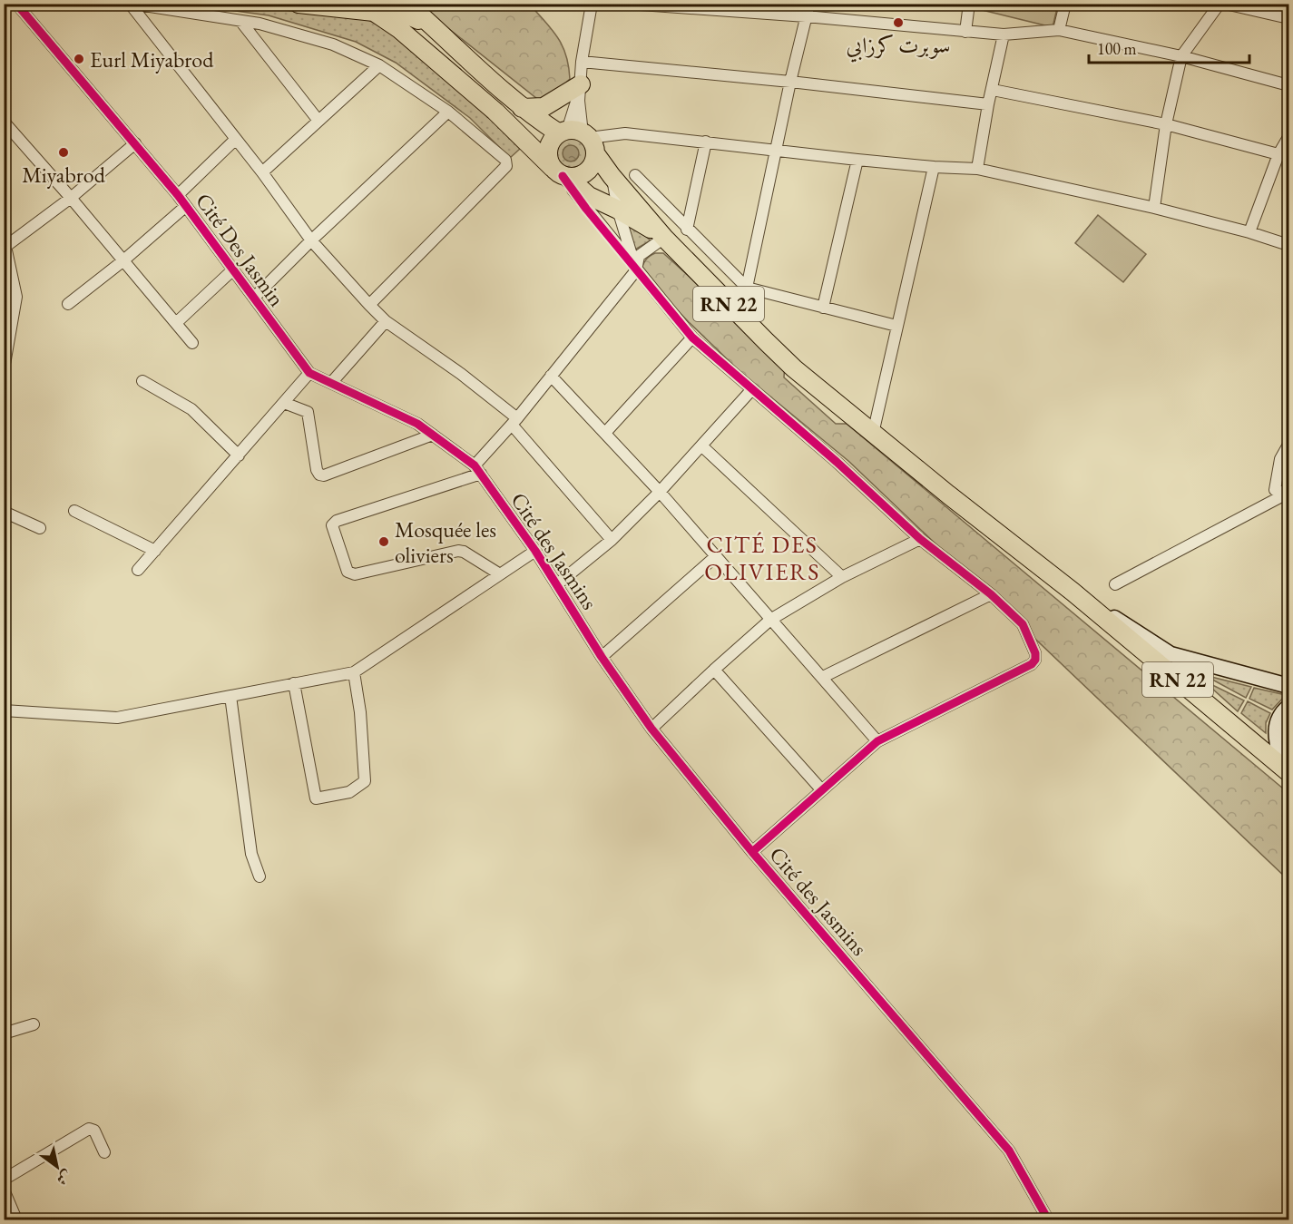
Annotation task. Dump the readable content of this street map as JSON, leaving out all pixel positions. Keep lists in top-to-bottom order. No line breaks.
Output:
{"streets":{"main road":["RN 22"],"street":["Cité Des Jasmin","Cité des Jasmins"]},"crossings":[["Cité Des Jasmin","Cité des Jasmins"]],"districts":["CITÉ DES OLIVIERS"],"places":["سوبرت كرزابي","Eurl Miyabrod","Miyabrod","Mosquée les oliviers"],"scale_bar":"100 m","north":"bottom right"}
